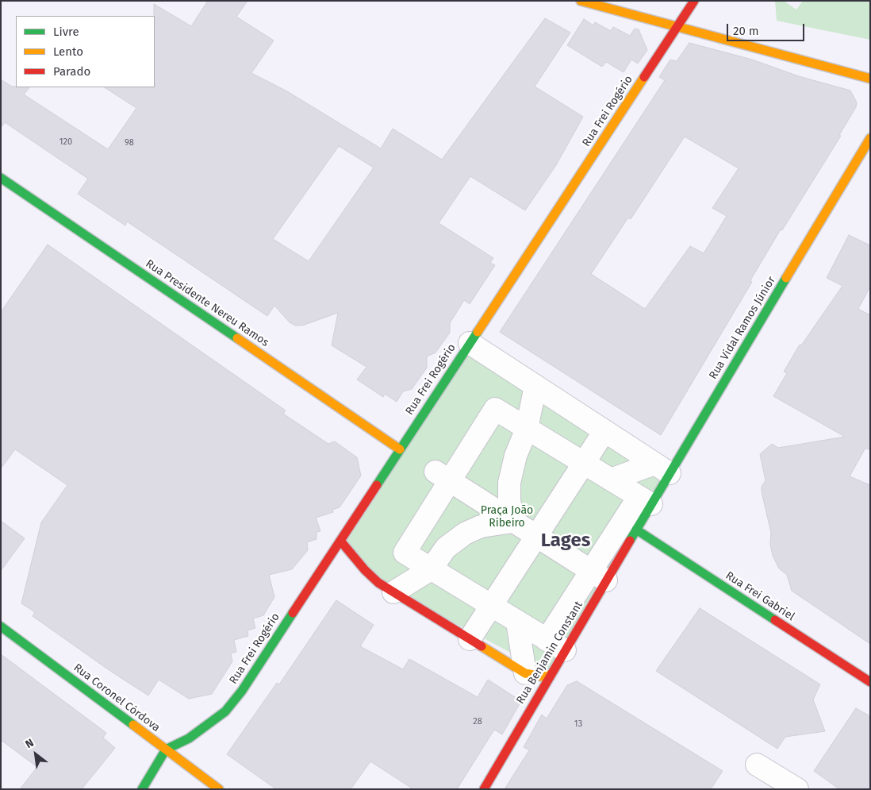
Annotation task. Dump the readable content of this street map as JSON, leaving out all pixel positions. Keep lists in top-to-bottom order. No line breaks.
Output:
{"streets":{"main road":["Rua Frei Rogério","Rua Presidente Nereu Ramos","Rua Vidal Ramos Júnior","Rua Frei Gabriel","Rua Benjamin Constant","Rua Coronel Córdova"]},"crossings":[["Rua Frei Rogério","Rua Presidente Nereu Ramos"],["Rua Frei Rogério","Rua Coronel Córdova"],["Rua Vidal Ramos Júnior","Rua Frei Gabriel"]],"districts":["Lages"],"parks":["Praça João Ribeiro"],"house_numbers":["120","98","28","13"],"legend":["Livre","Lento","Parado"],"scale_bar":"20 m","north":"top left"}
